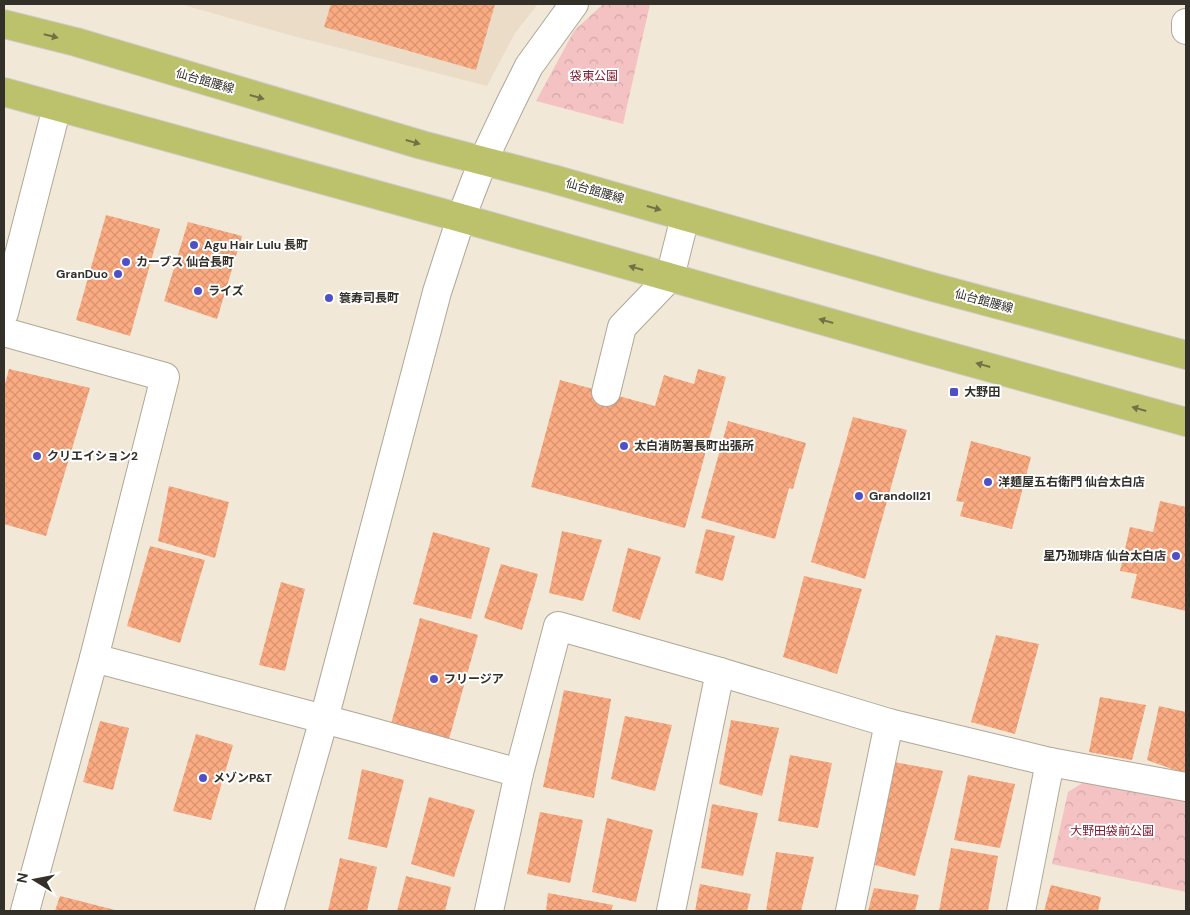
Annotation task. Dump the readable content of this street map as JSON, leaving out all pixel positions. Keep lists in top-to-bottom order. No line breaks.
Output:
{"streets":{"main road":["仙台館腰線"]},"parks":["袋東公園","大野田袋前公園"],"places":{"other":["Agu Hair Lulu 長町","カーブス 仙台長町","GranDuo","ライズ","簑寿司長町","太白消防署長町出張所","クリエイション2","洋麺屋五右衛門 仙台太白店","Grandoll21","星乃珈琲店 仙台太白店","フリージア","メゾンP&T"],"transit":["大野田"]},"north":"left"}
